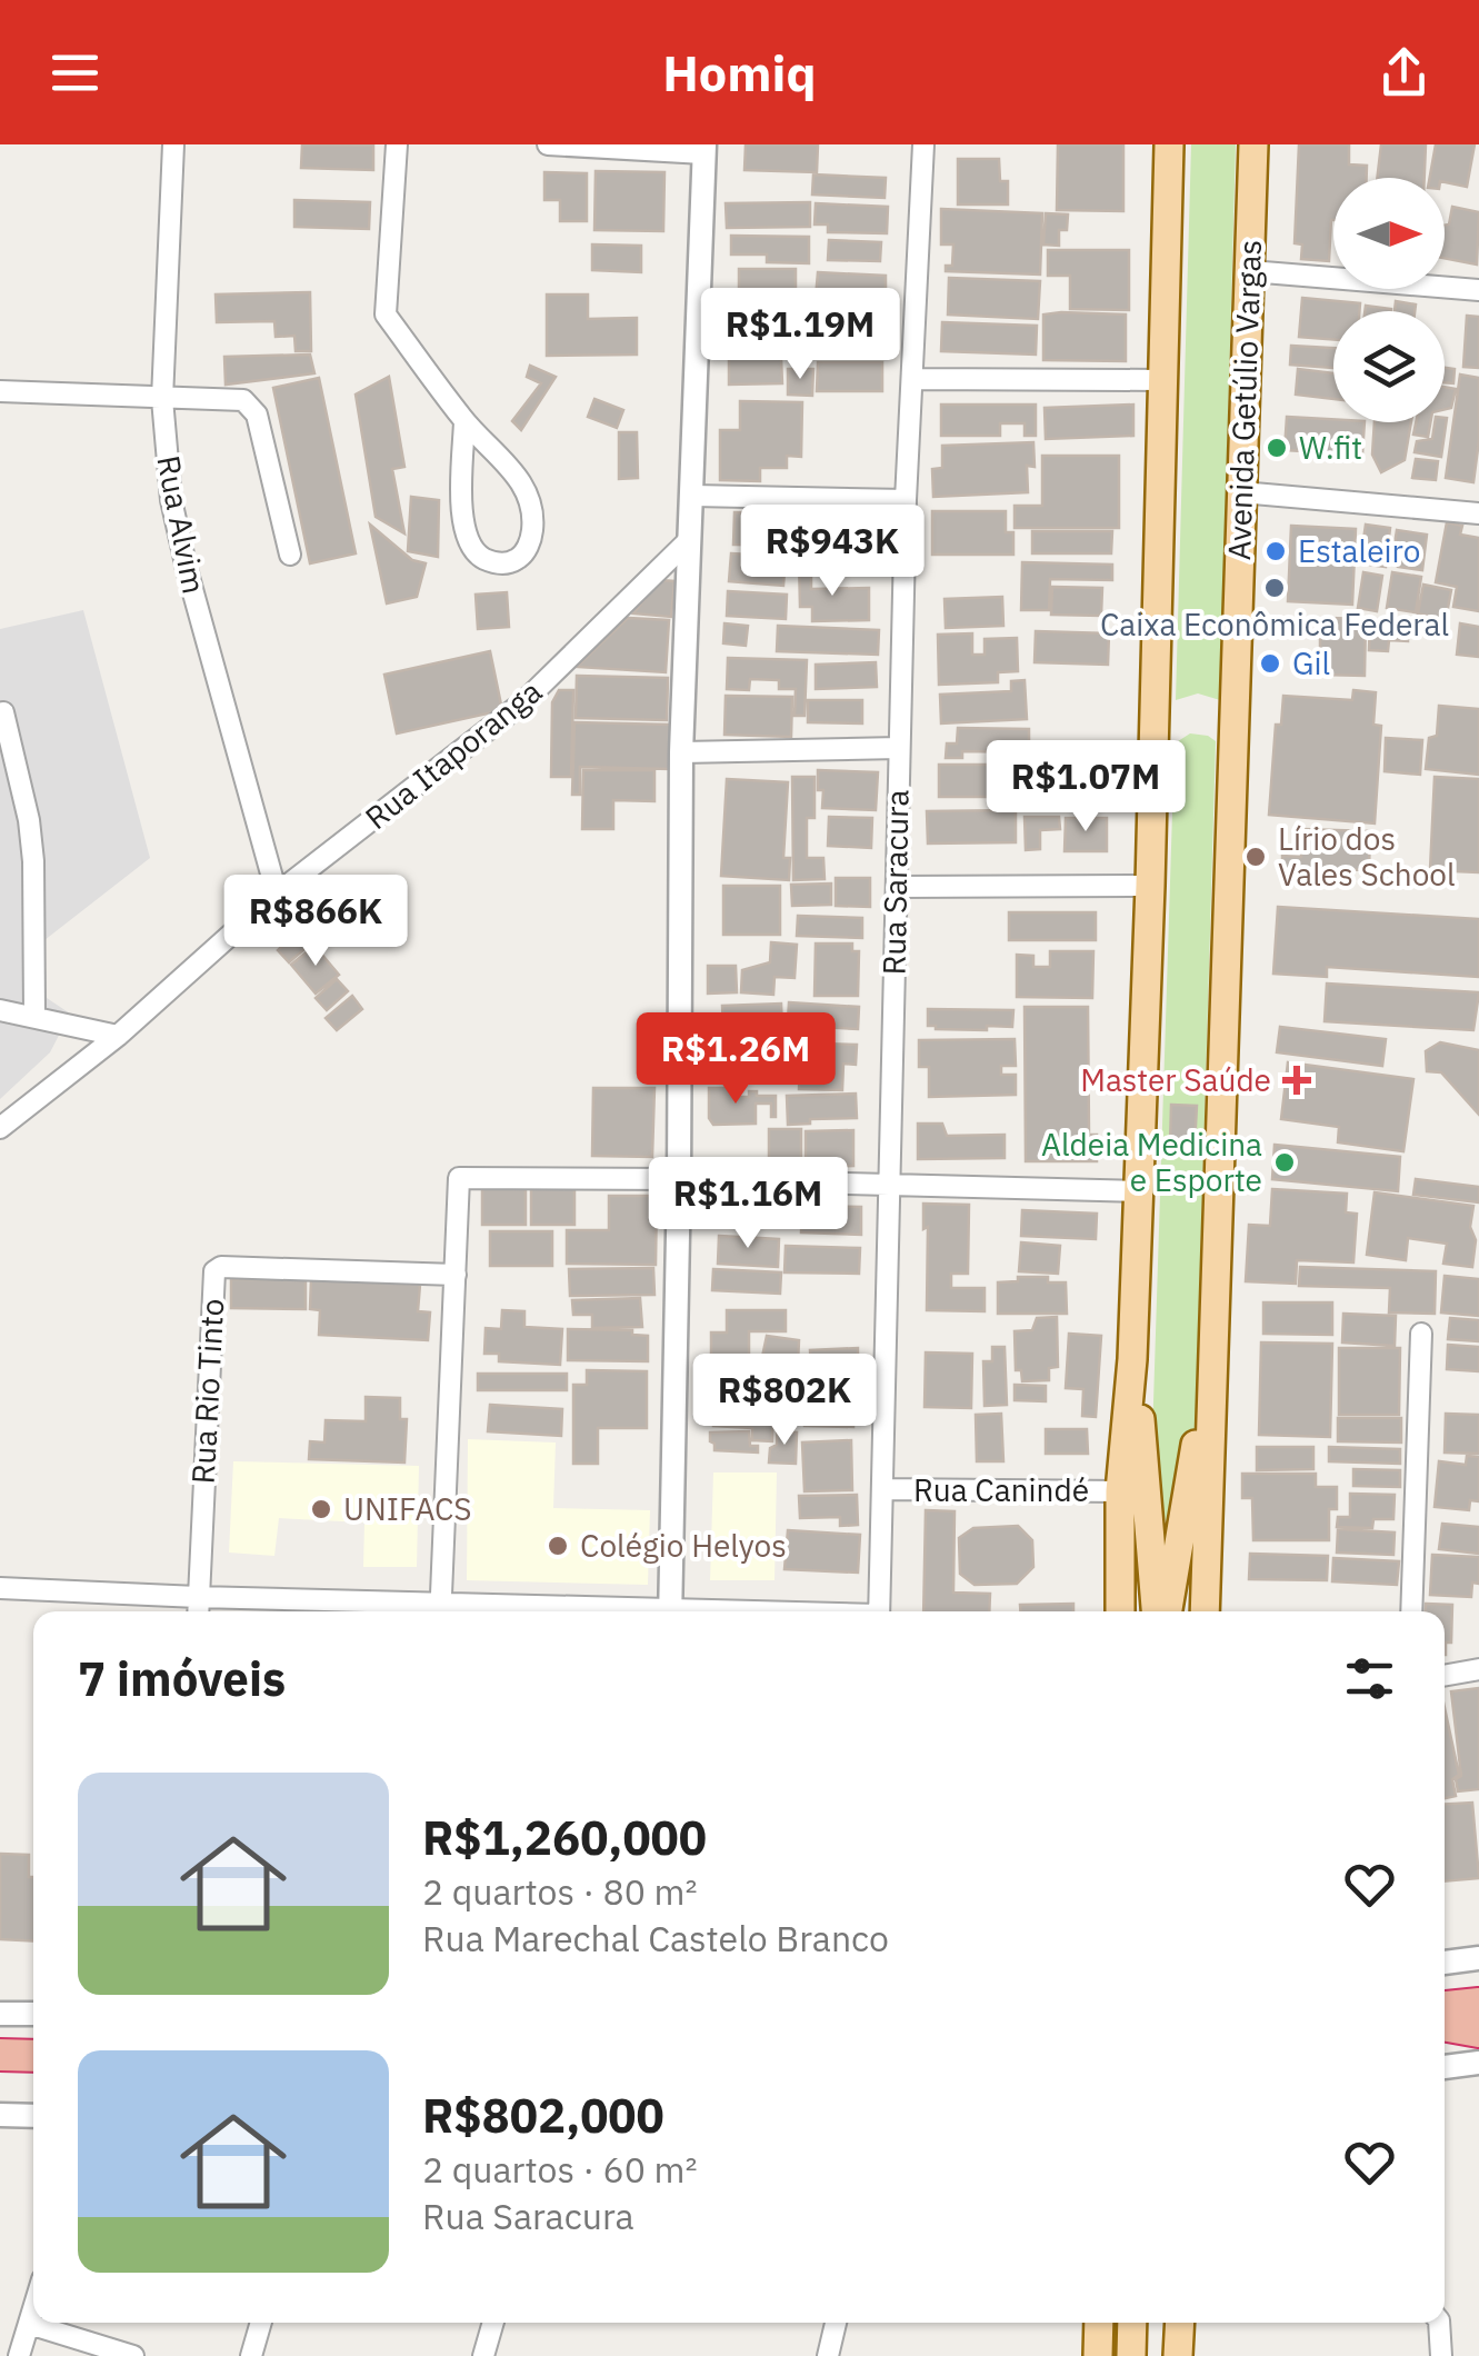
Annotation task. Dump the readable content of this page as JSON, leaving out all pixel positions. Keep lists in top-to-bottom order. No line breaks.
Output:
{"streets":{"main road":["Avenida Getúlio Vargas"],"street":["Rua Alvim","Rua Itaporanga","Rua Saracura","Rua Rio Tinto","Rua Canindé"]},"crossings":[["Rua Alvim","Rua Itaporanga"],["Rua Saracura","Rua Canindé"]],"places":{"other":["W.fit","Estaleiro","Caixa Econômica Federal","Gil","Lírio dos Vales School","Aldeia Medicina e Esporte","UNIFACS","Colégio Helyos"],"health":["Master Saúde"]},"north":"right","page":{"header":"Homiq","price":["R$1.19M","R$943K","R$1.07M","R$866K","R$1.26M","R$1.16M","R$802K"],"heading":"7 imóveis","list":[{"name":"R$1,260,000","note":"2 quartos · 80 m² · Rua Marechal Castelo Branco"},{"name":"R$802,000","note":"2 quartos · 60 m² · Rua Saracura"}]}}
